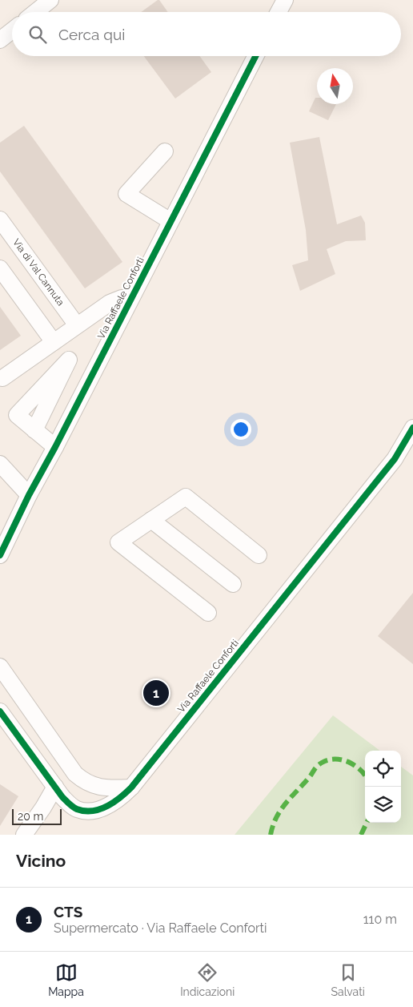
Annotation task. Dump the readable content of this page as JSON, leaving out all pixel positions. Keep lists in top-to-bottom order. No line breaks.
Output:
{"streets":{"street":["Via di Val Cannuta","Via Raffaele Conforti"]},"crossings":[["Via di Val Cannuta","Via Raffaele Conforti"]],"scale_bar":"20 m","north":"top","page":{"search":"Cerca qui","pins":"1","scale":"20 m","heading":"Vicino","list":[{"mark":"1","name":"CTS","note":"Supermercato · Via Raffaele Conforti","value":"110 m"}],"nav":["Mappa","Indicazioni","Salvati"]}}
